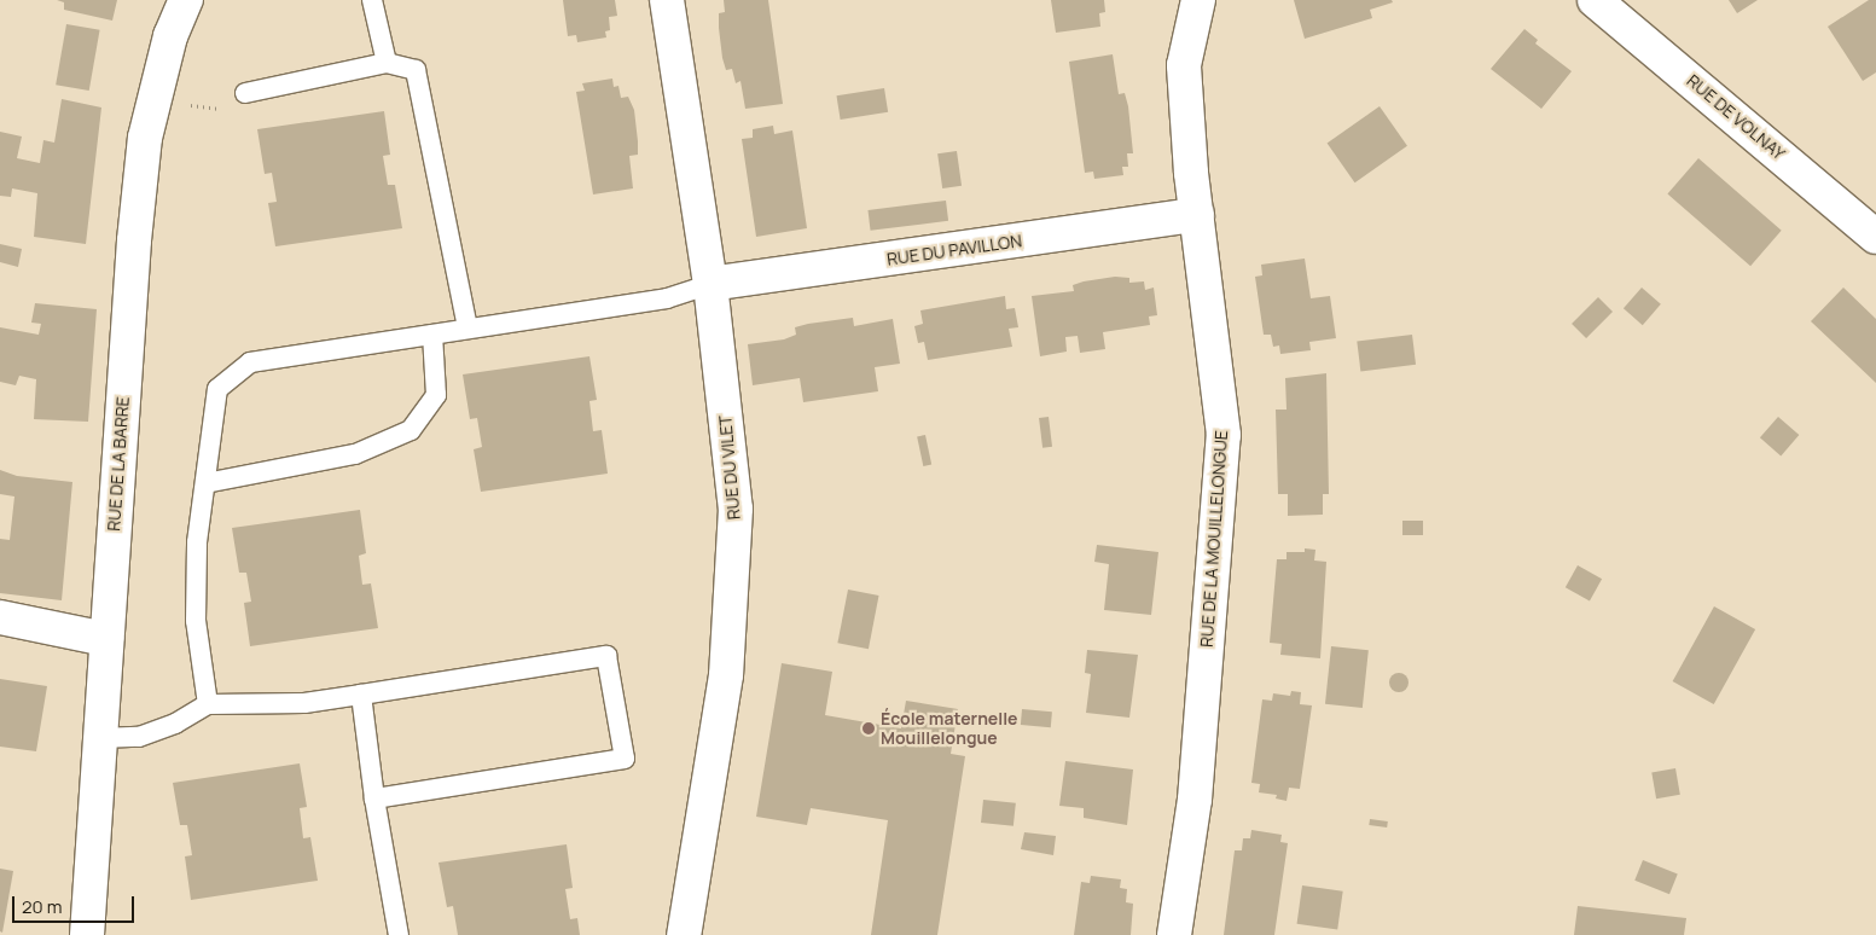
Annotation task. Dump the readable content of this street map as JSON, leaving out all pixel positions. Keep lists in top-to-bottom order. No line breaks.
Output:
{"streets":{"street":["RUE DE VOLNAY","RUE DU PAVILLON","RUE DE LA BARRE","RUE DU VILET","RUE DE LA MOUILLELONGUE"]},"crossings":[["RUE DU PAVILLON","RUE DU VILET"],["RUE DU PAVILLON","RUE DE LA MOUILLELONGUE"]],"places":["École maternelle Mouillelongue"],"scale_bar":"20 m"}
